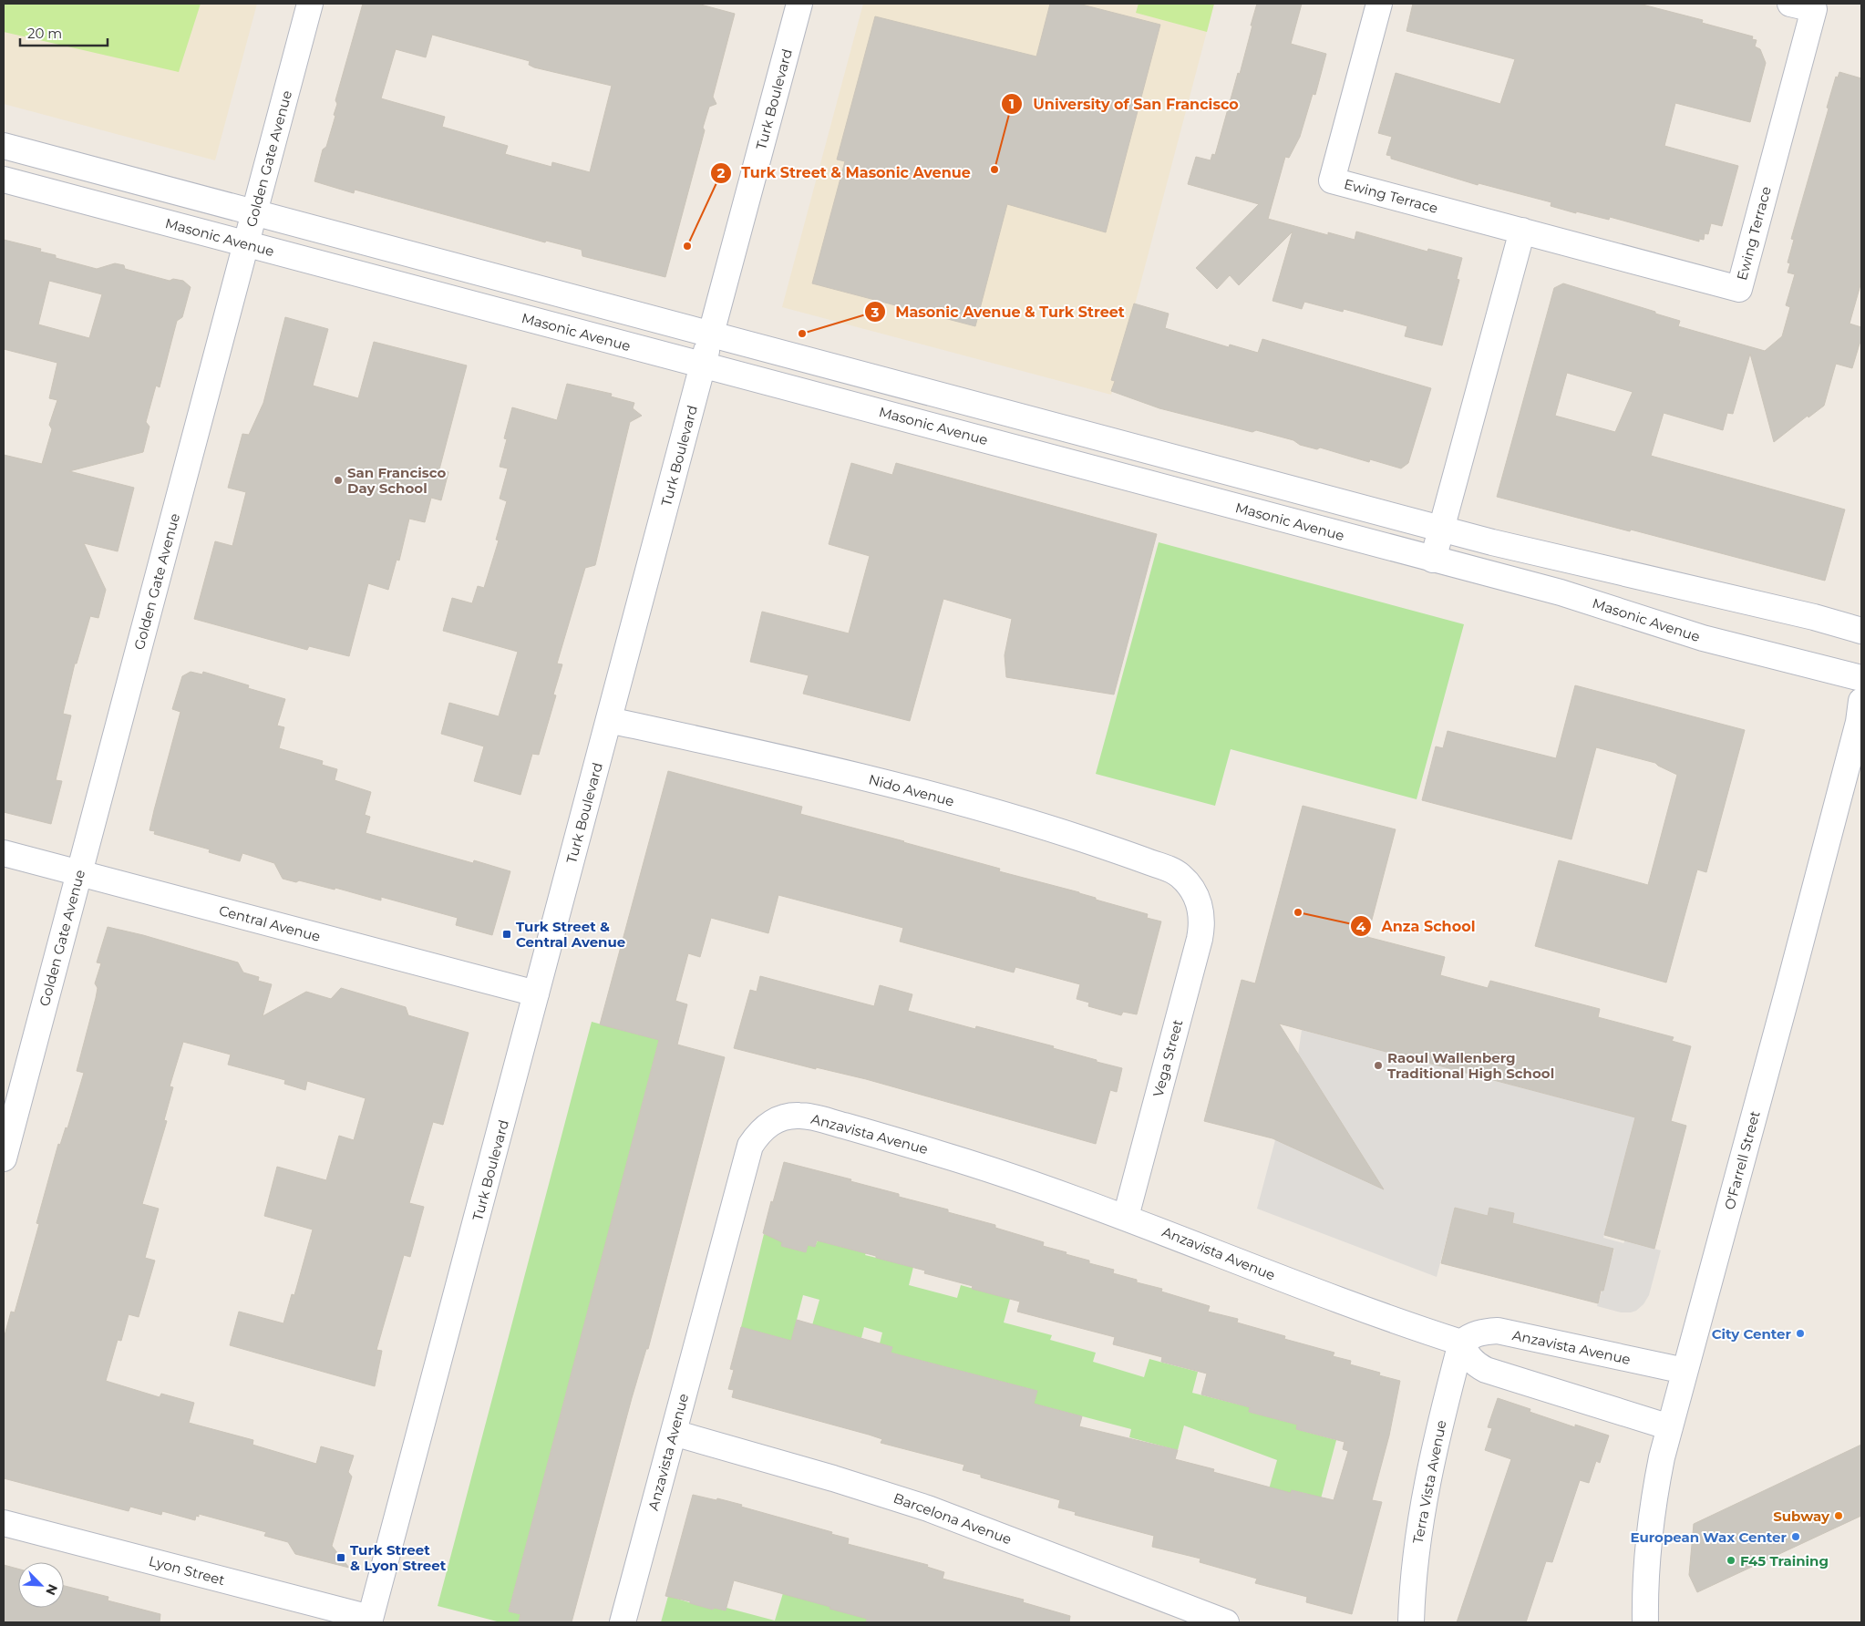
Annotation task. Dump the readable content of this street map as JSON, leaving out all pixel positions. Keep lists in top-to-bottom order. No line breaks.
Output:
{"streets":{"street":["Turk Boulevard","Golden Gate Avenue","Ewing Terrace","Masonic Avenue","Nido Avenue","Central Avenue","Vega Street","Anzavista Avenue","O'Farrell Street","Terra Vista Avenue","Barcelona Avenue","Lyon Street"]},"crossings":[["Turk Boulevard","Masonic Avenue"],["Turk Boulevard","Nido Avenue"],["Turk Boulevard","Central Avenue"],["Turk Boulevard","Lyon Street"],["Golden Gate Avenue","Masonic Avenue"],["Golden Gate Avenue","Central Avenue"],["Nido Avenue","Vega Street"],["Vega Street","Anzavista Avenue"],["Anzavista Avenue","O'Farrell Street"],["Anzavista Avenue","Terra Vista Avenue"],["Anzavista Avenue","Barcelona Avenue"]],"places":{"other":["University of San Francisco","Turk Street & Masonic Avenue","Masonic Avenue & Turk Street","San Francisco Day School","Anza School","Raoul Wallenberg Traditional High School","City Center","Subway","European Wax Center","F45 Training"],"transit":["Turk Street & Central Avenue","Turk Street & Lyon Street"]},"scale_bar":"20 m","north":"bottom right"}
